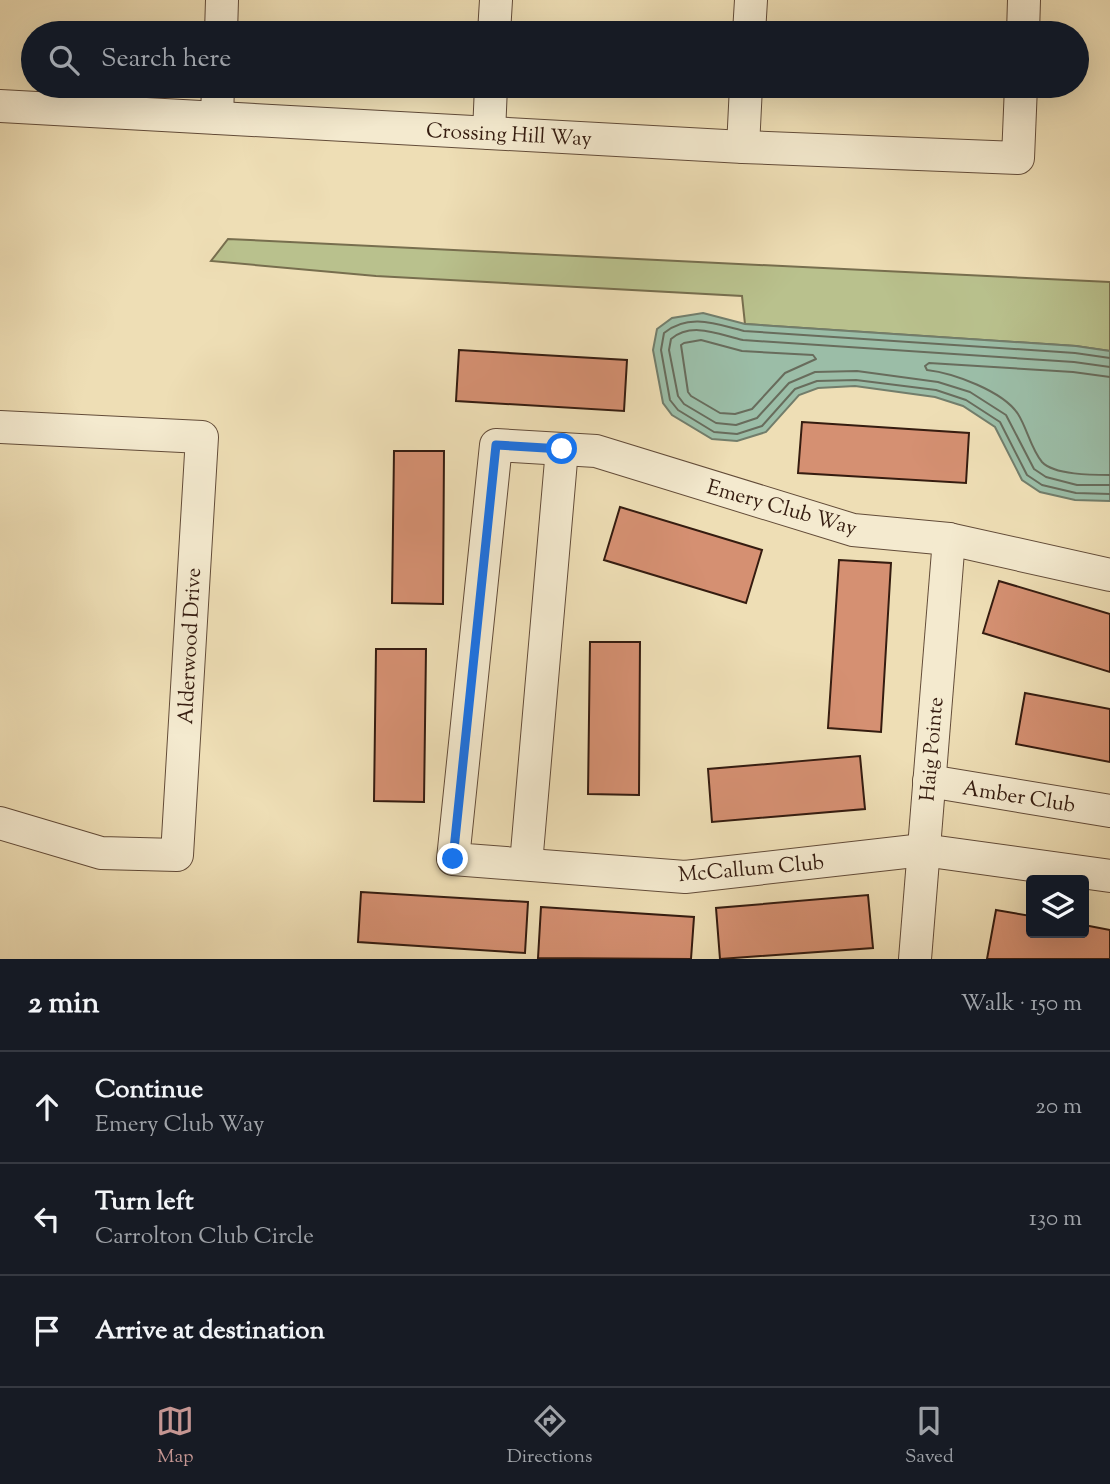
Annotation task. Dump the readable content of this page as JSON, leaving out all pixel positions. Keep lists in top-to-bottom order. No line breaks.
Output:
{"streets":{"street":["Crossing Hill Way","Emery Club Way","Alderwood Drive","Haig Pointe","Amber Club","McCallum Club"]},"crossings":[["Emery Club Way","Haig Pointe"],["Emery Club Way","McCallum Club"],["Haig Pointe","Amber Club"],["Haig Pointe","McCallum Club"]],"page":{"search":"Search here","heading":["2 min","Walk · 150 m"],"list":[["Continue","Emery Club Way","20 m"],["Turn left","Carrolton Club Circle","130 m"],"Arrive at destination"],"nav":["Map","Directions","Saved"]}}
